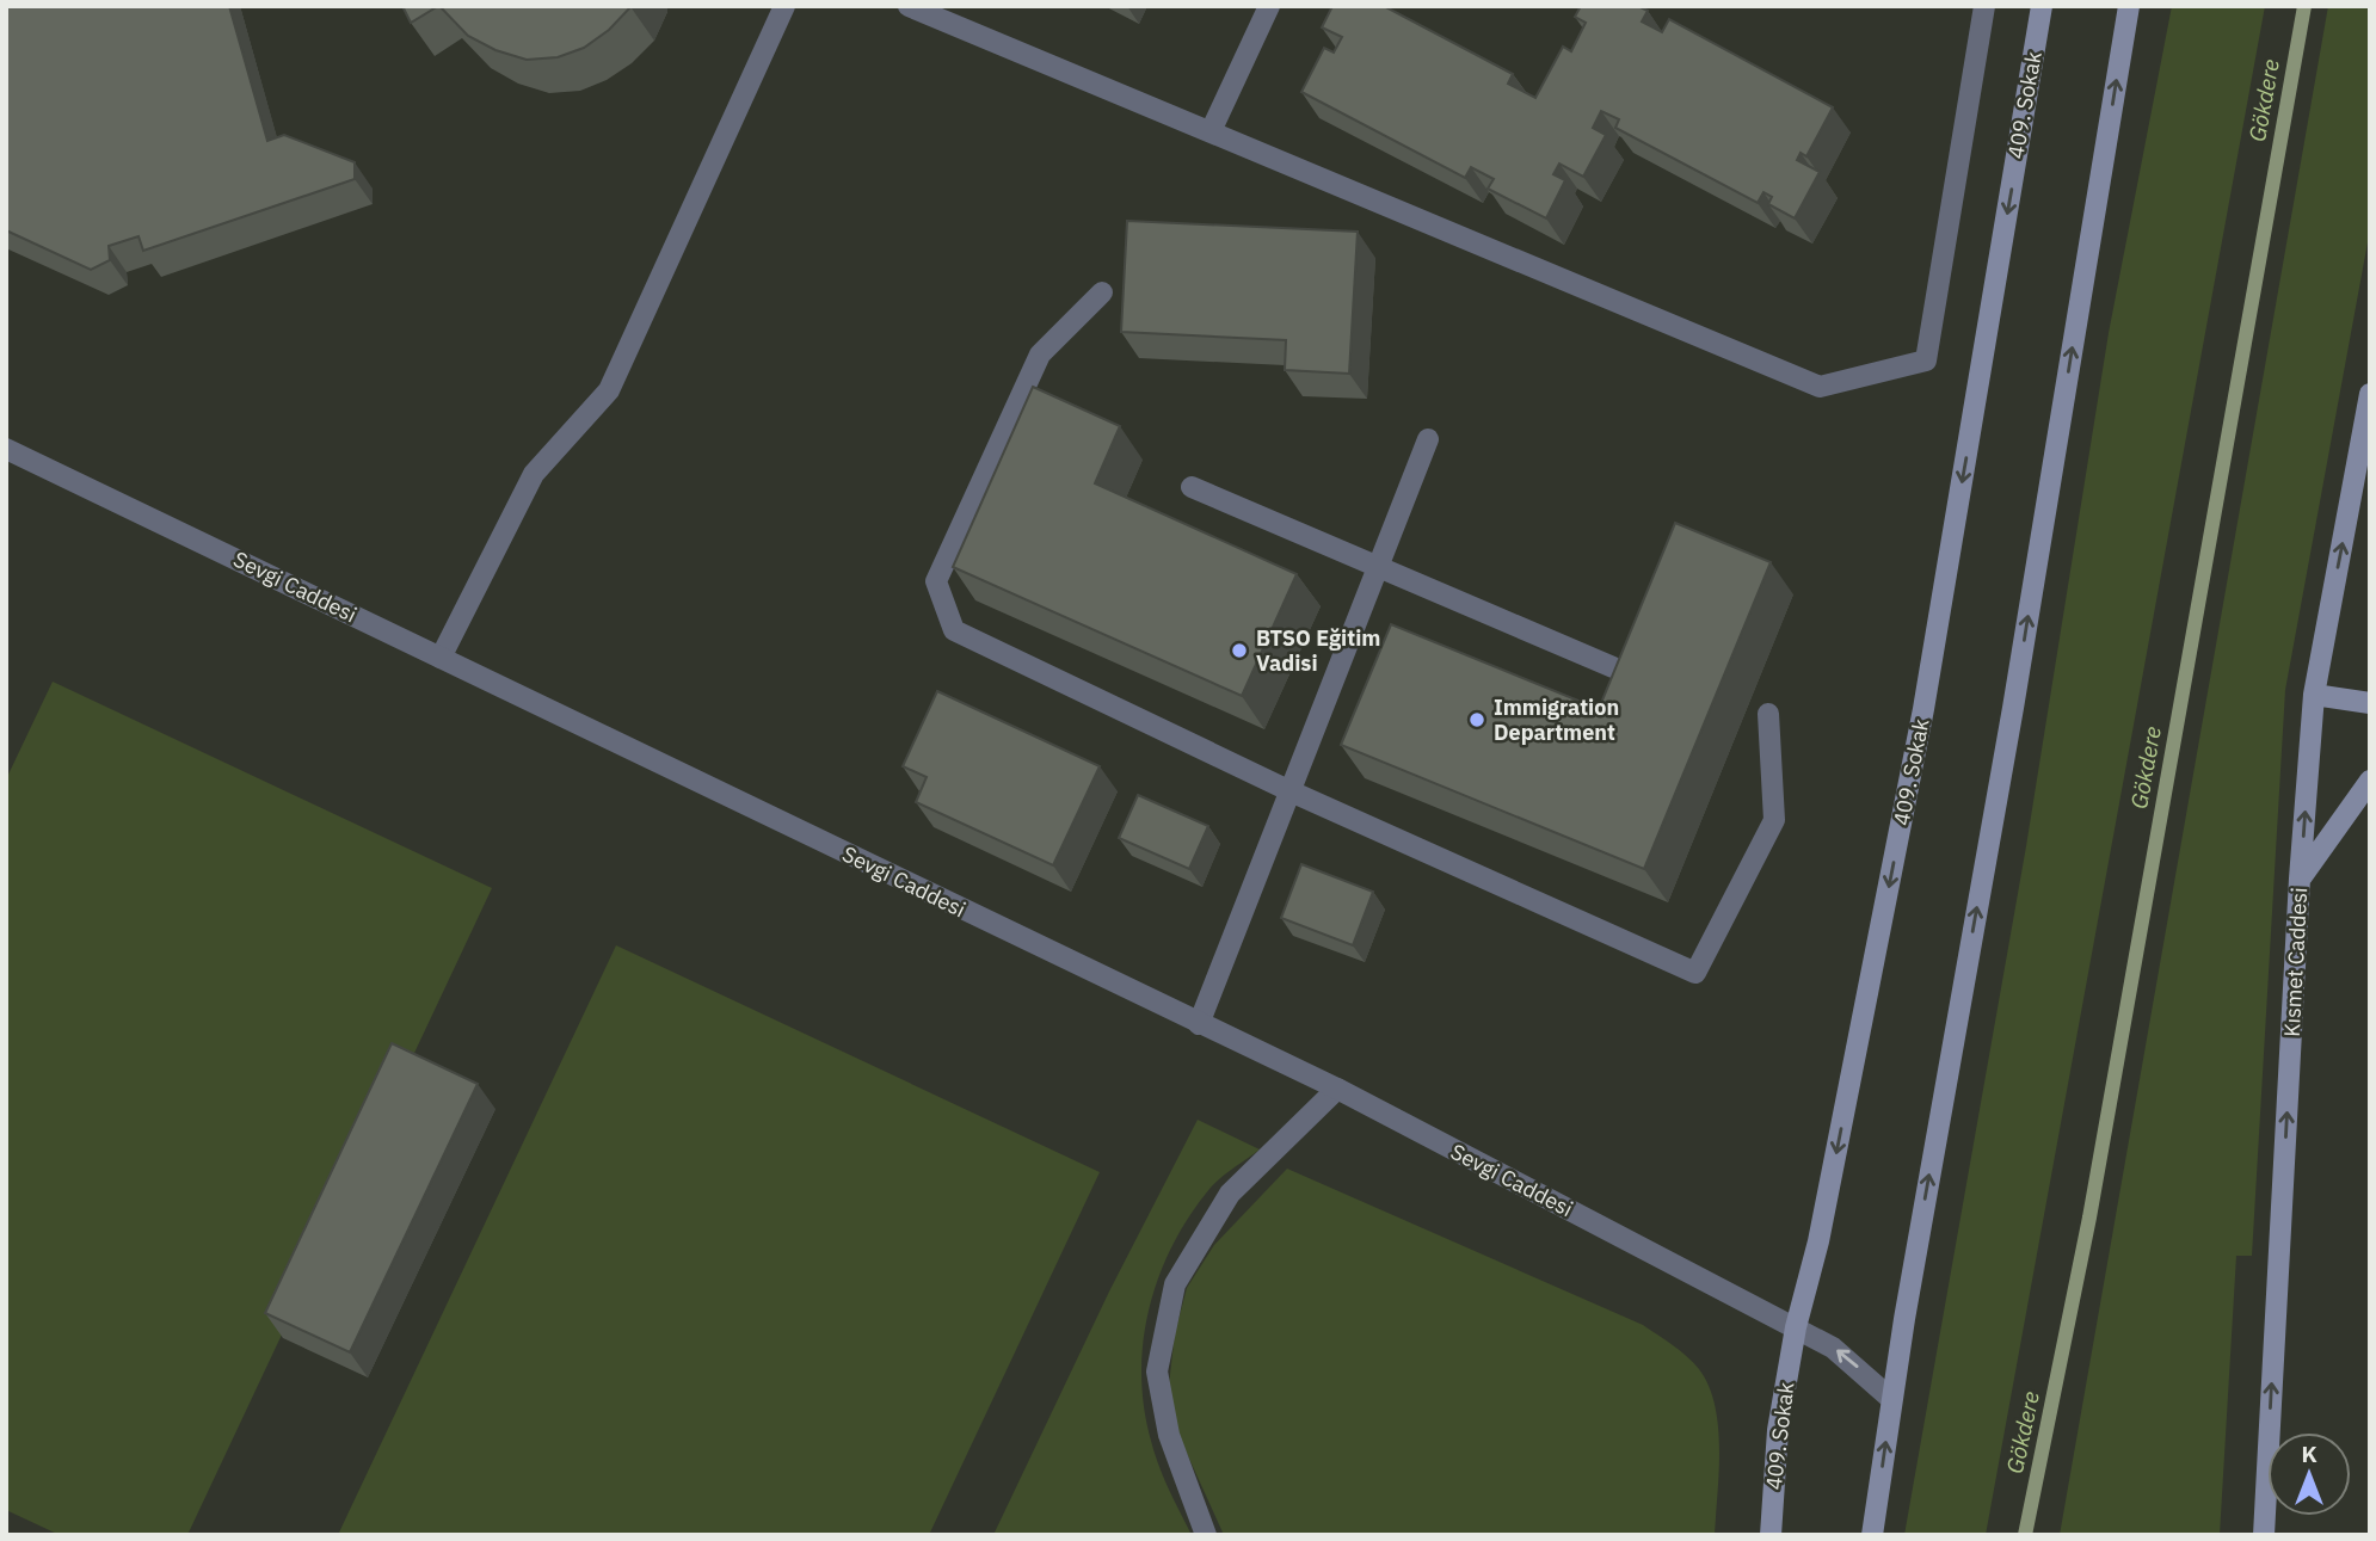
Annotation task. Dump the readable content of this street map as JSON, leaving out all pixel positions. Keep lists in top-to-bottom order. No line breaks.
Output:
{"streets":{"main road":["409. Sokak","Kısmet Caddesi"],"street":["Sevgi Caddesi"]},"crossings":[["409. Sokak","Sevgi Caddesi"]],"one_way":["Kısmet Caddesi"],"water":["Gökdere"],"places":["BTSO Eğitim Vadisi","Immigration Department"],"north":"top"}
